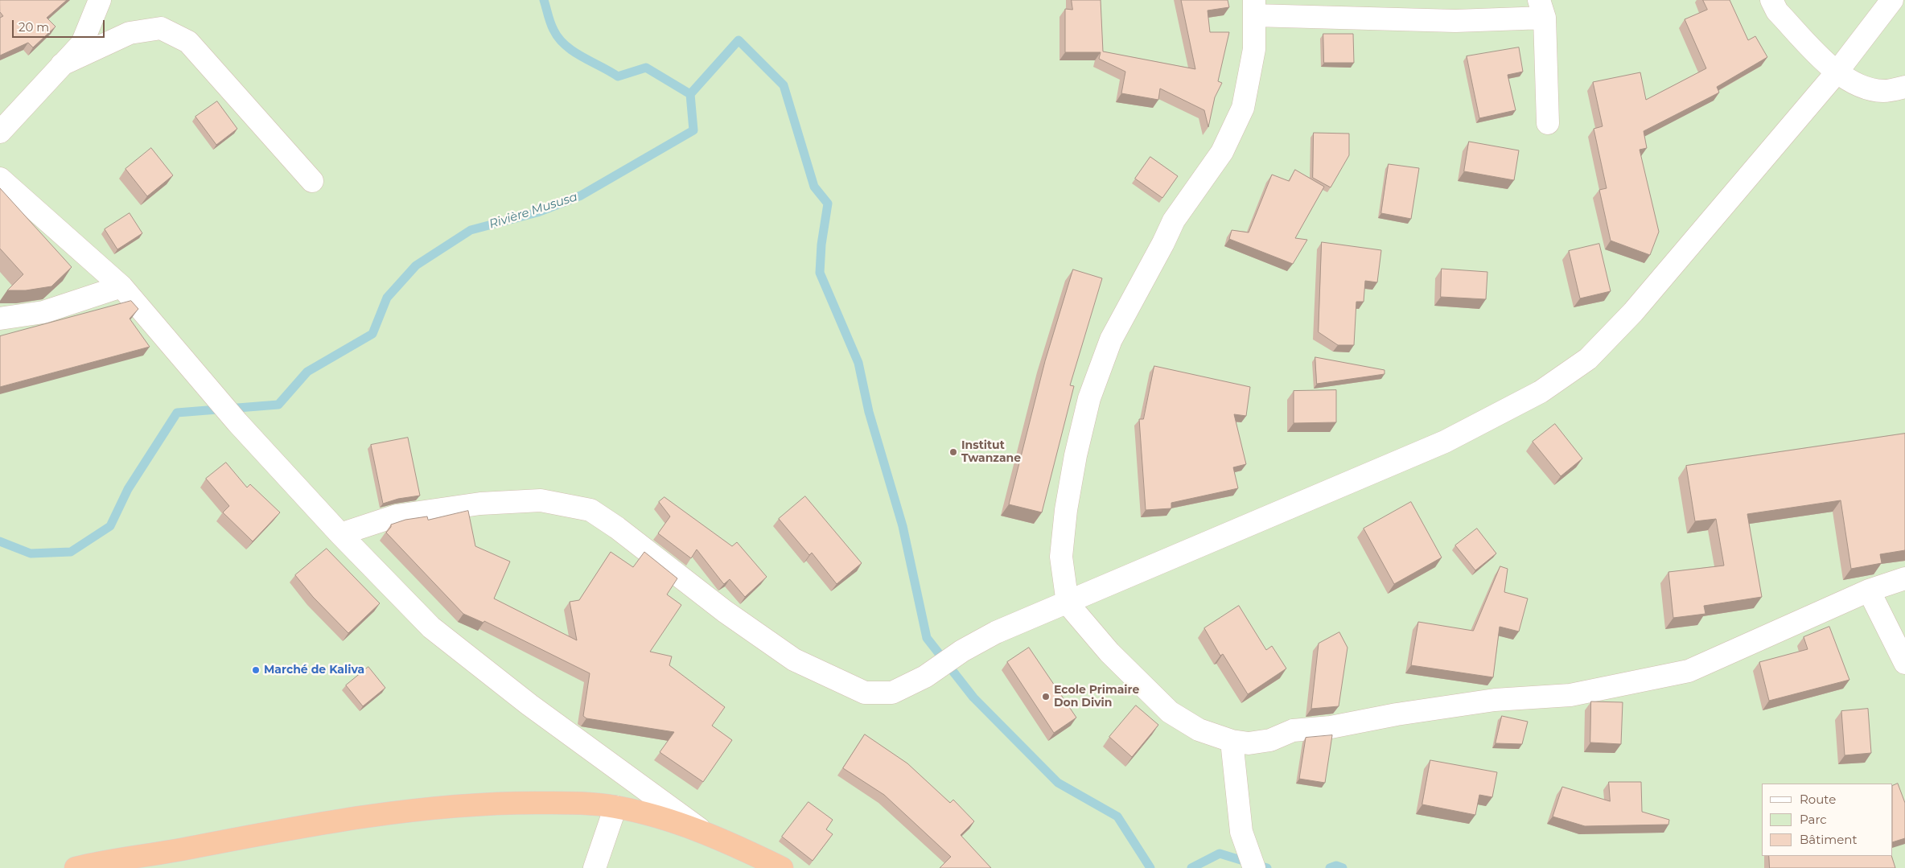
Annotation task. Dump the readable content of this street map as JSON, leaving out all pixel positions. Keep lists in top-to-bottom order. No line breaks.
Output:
{"water":["Rivière Mususa"],"places":["Institut Twanzane","Marché de Kaliva","Ecole Primaire Don Divin"],"legend":["Route","Parc","Bâtiment"],"scale_bar":"20 m"}
